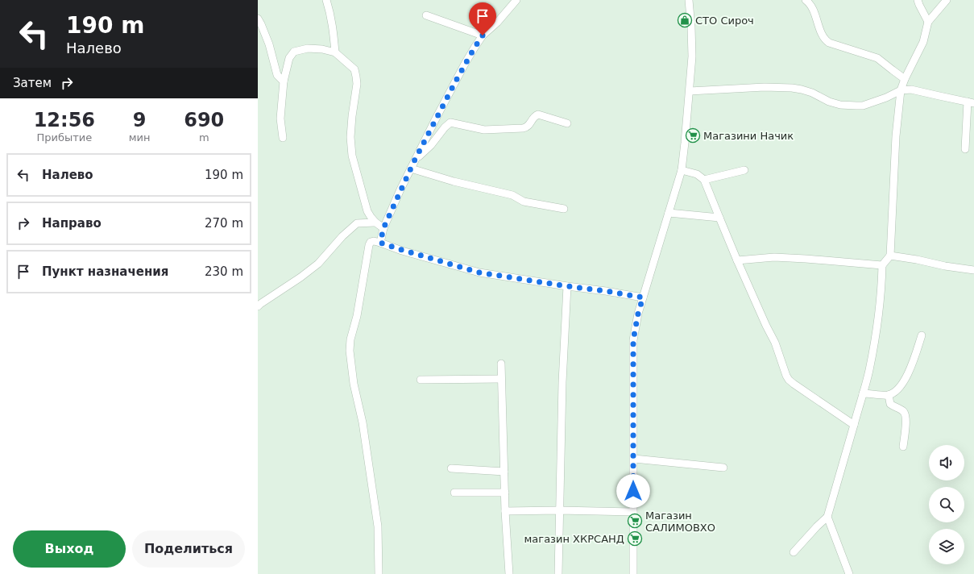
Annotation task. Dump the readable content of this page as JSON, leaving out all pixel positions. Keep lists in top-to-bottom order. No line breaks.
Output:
{"places":{"shop":["СТО Сироч"],"supermarket":["Магазини Начик","Магазин САЛИМОВХО","магазин ХКРСАНД"]},"page":{"turn":["190 m","Налево"],"then":"Затем","eta":["12:56","Прибытие","9","мин","690","m"],"list":[{"name":"Налево","value":"190 m"},{"name":"Направо","value":"270 m"},{"name":"Пункт назначения","value":"230 m"}],"buttons":["Выход","Поделиться"]}}
